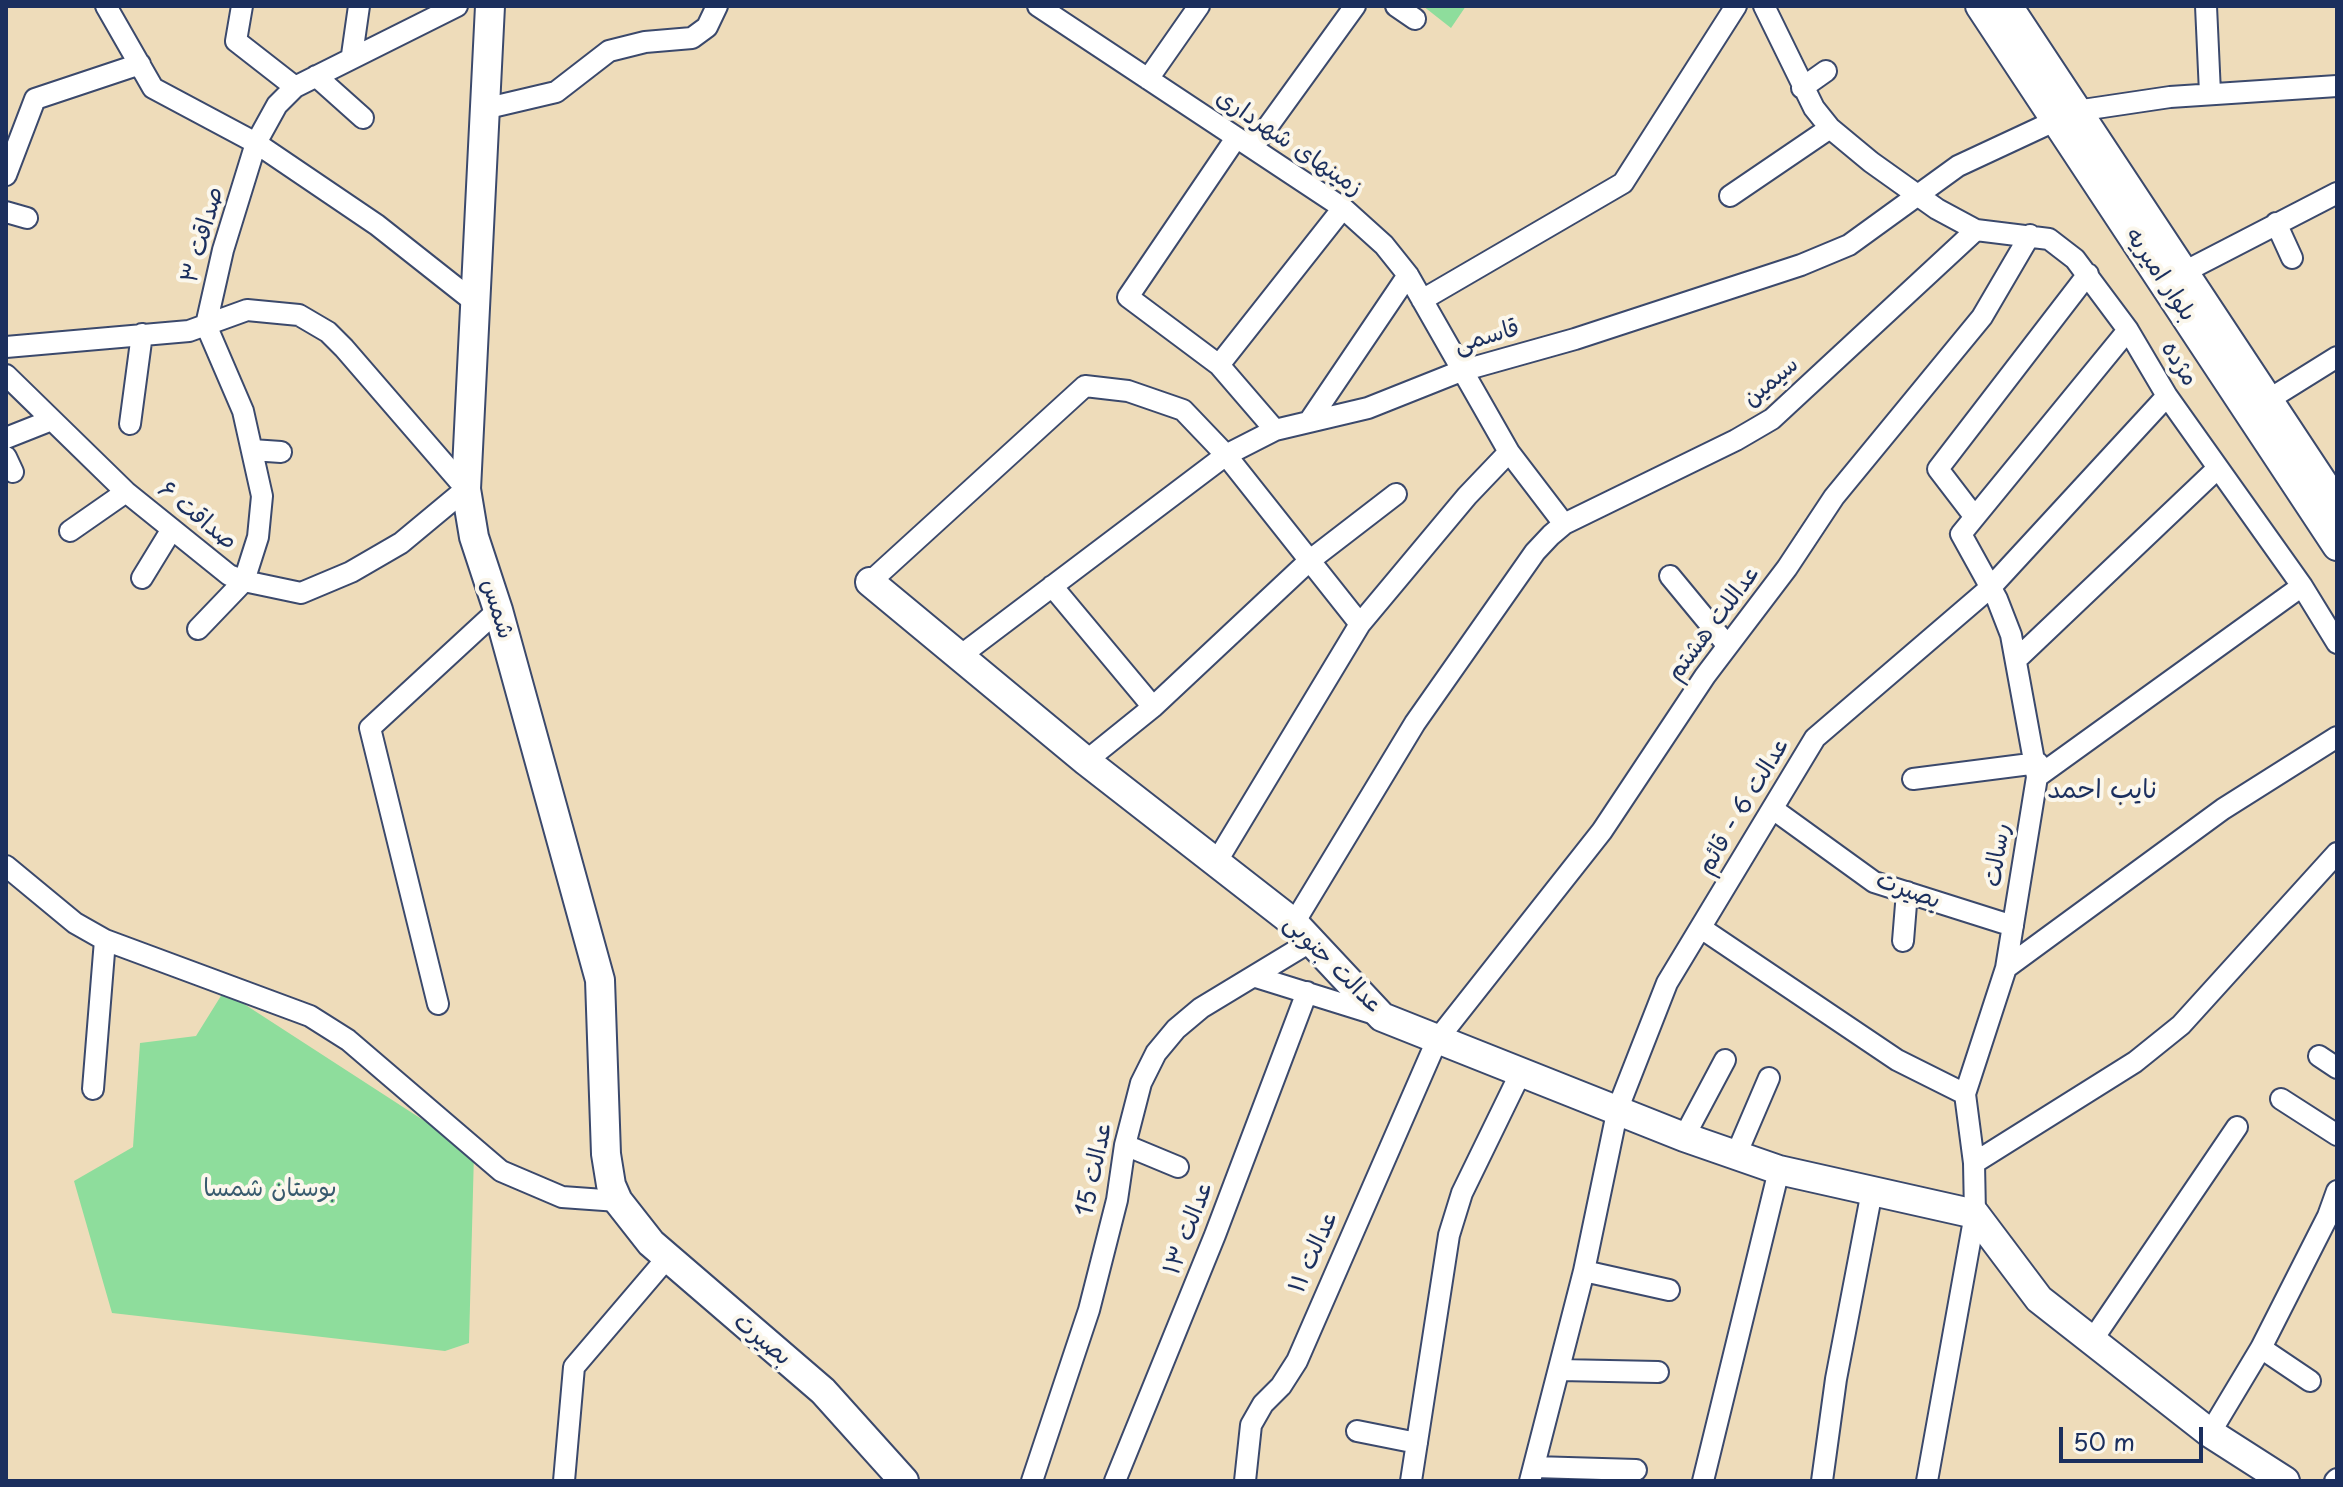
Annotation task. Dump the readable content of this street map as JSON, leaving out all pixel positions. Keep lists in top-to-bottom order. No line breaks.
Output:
{"streets":{"street":["زمینهای شهرداری","صداقت ۳","بلوار امیریه","قاسمی","مژده","سیمین","صداقت ۶","شمس","عداللت هشتم","عدالت 6 - قائم","رسالت","بصیرت","عدالت جنوبی","عدالت 15","عدالت ۱۳","عدالت ۱۱"]},"crossings":[["زمینهای شهرداری","قاسمی"],["زمینهای شهرداری","سیمین"],["بلوار امیریه","قاسمی"],["قاسمی","مژده"],["قاسمی","عدالت جنوبی"],["مژده","سیمین"],["مژده","عداللت هشتم"],["مژده","عدالت 6 - قائم"],["سیمین","عدالت جنوبی"],["سیمین","عدالت 15"],["صداقت ۶","شمس"],["شمس","بصیرت"],["عداللت هشتم","عدالت جنوبی"],["عداللت هشتم","عدالت ۱۱"],["عدالت 6 - قائم","رسالت"],["عدالت 6 - قائم","بصیرت"],["عدالت 6 - قائم","عدالت جنوبی"],["رسالت","بصیرت"],["رسالت","عدالت جنوبی"],["عدالت جنوبی","عدالت 15"],["عدالت جنوبی","عدالت ۱۱"]],"districts":["نایب احمد"],"parks":["بوستان شمسا"],"scale_bar":"50 m"}
